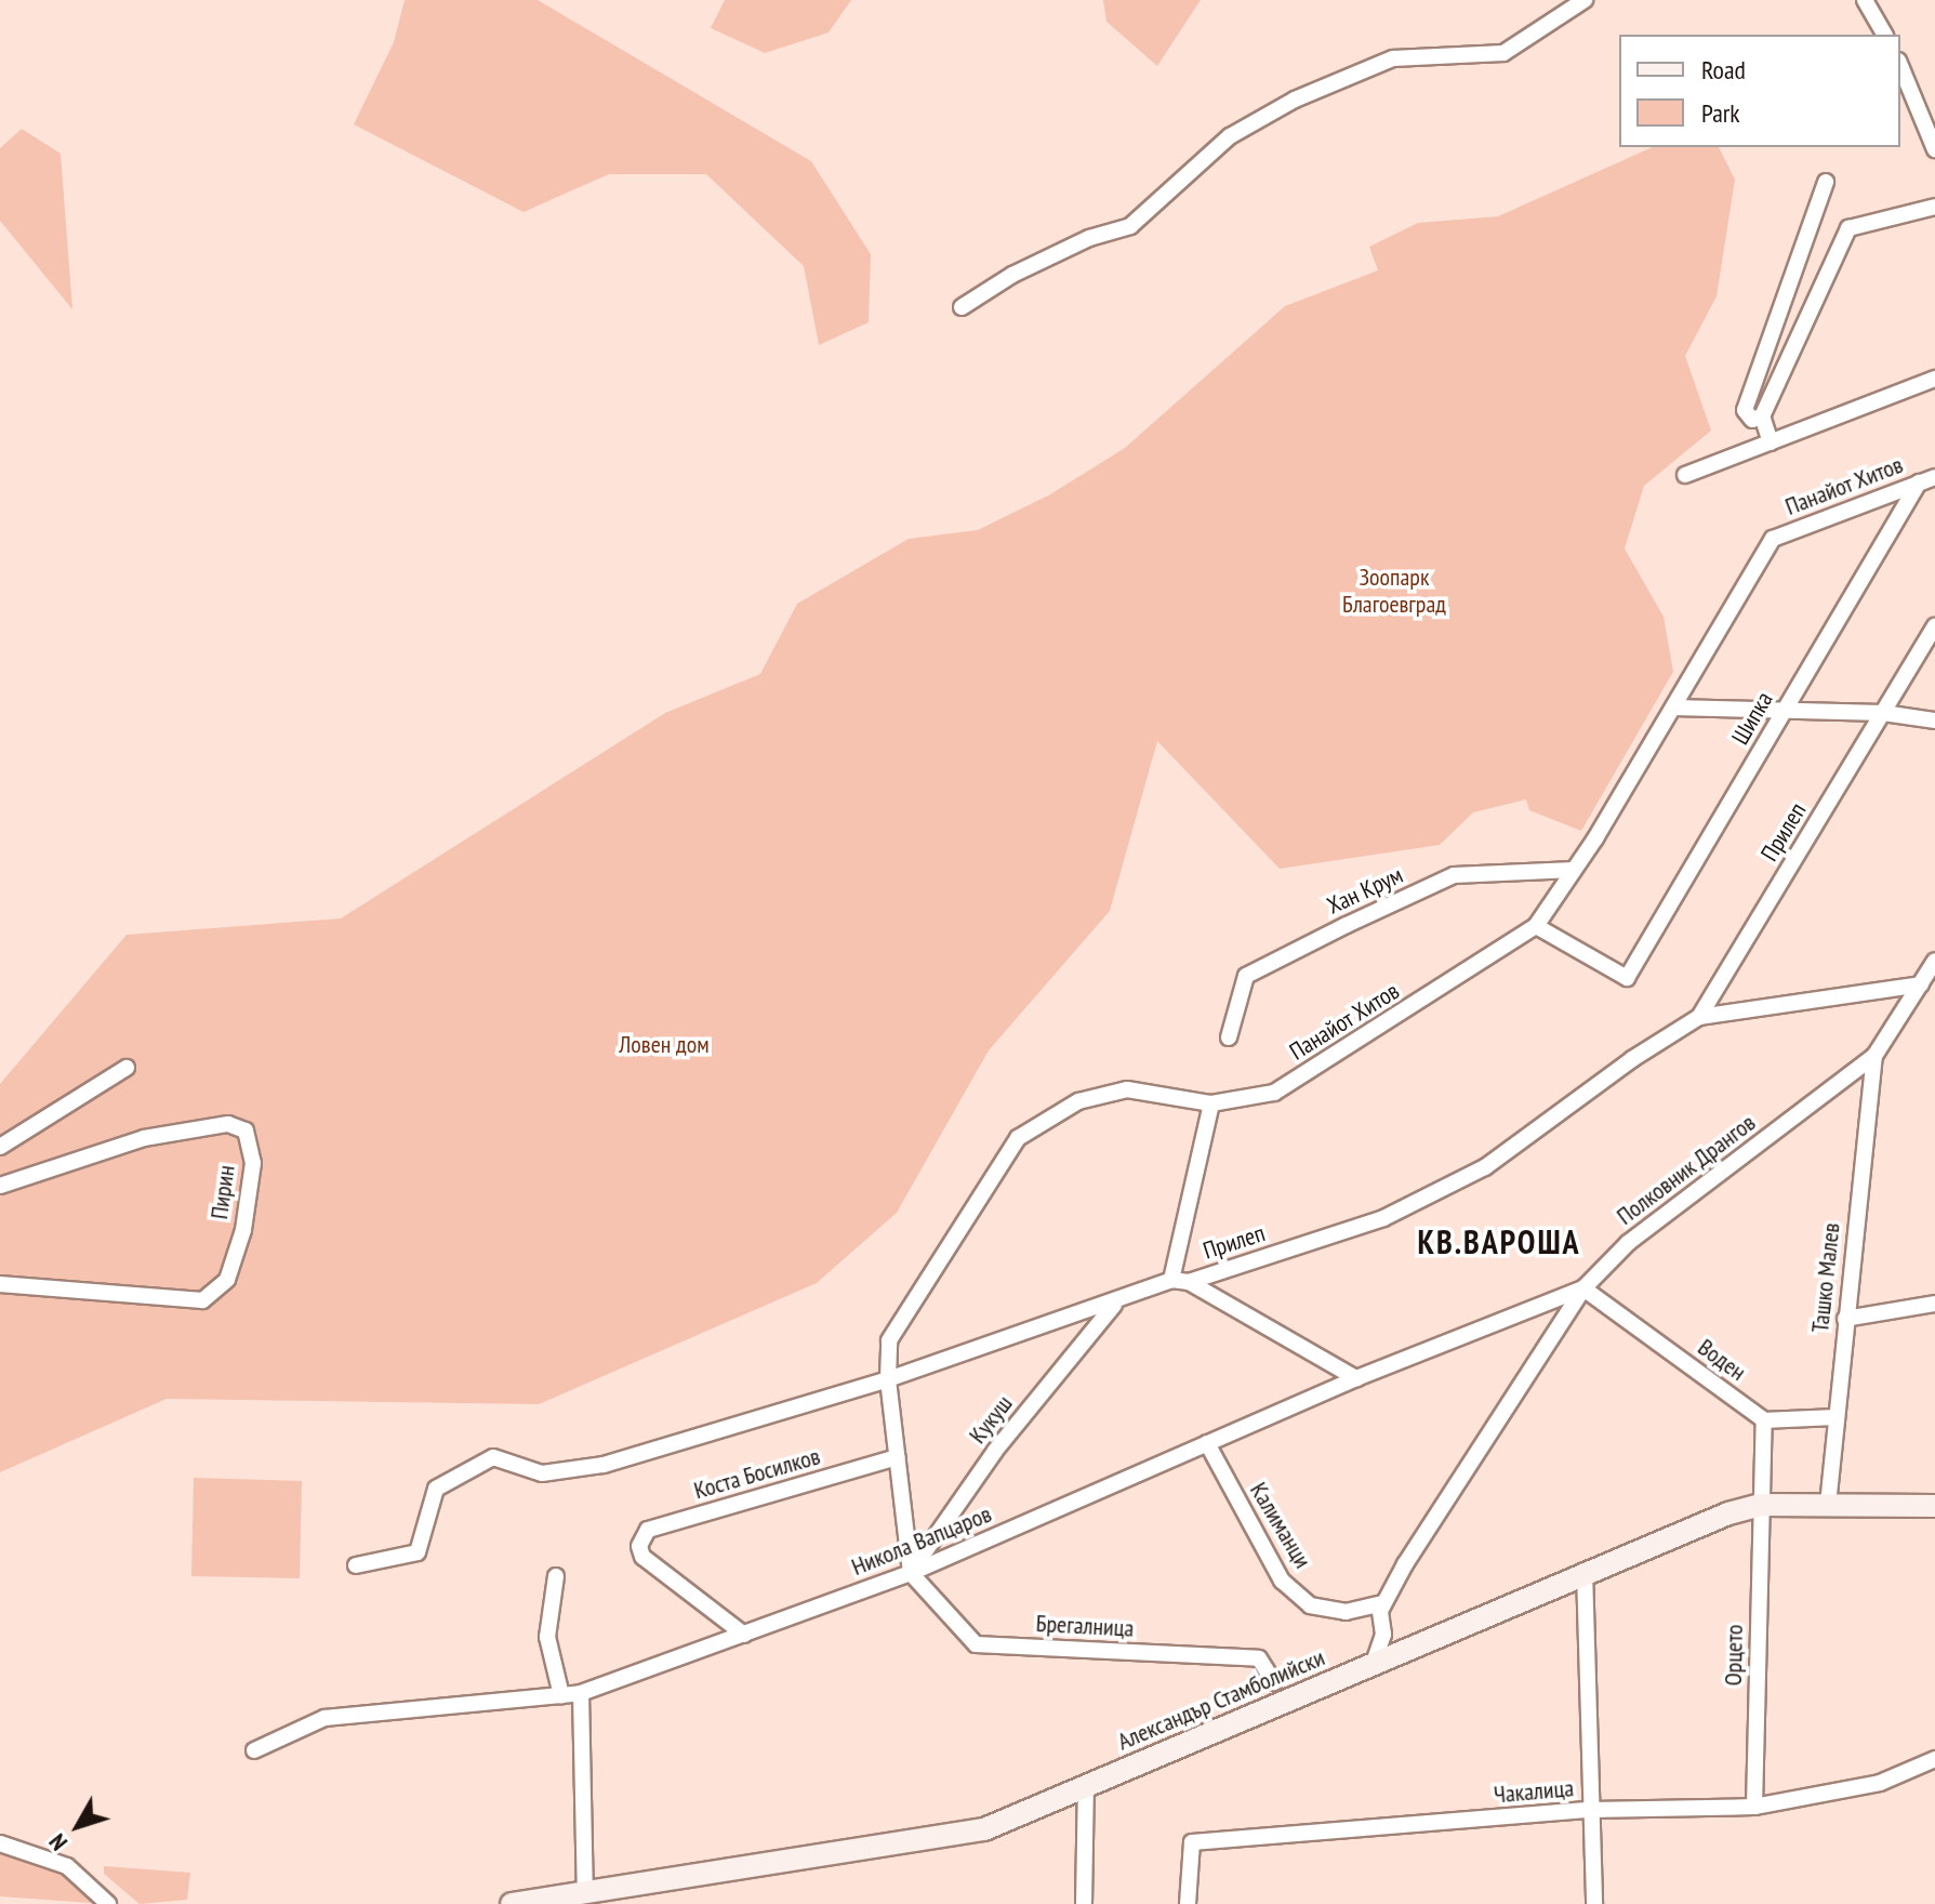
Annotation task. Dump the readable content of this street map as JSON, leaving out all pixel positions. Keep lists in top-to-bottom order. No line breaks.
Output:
{"streets":{"street":["Панайот Хитов","Шипка","Прилеп","Хан Крум","Полковник Дрангов","Пирин","Ташко Малев","Воден","Кукуш","Коста Босилков","Калиманци","Никола Вапцаров","Брегалница","Орцето","Александър Стамболийски","Чакалица"]},"crossings":[["Панайот Хитов","Шипка"],["Панайот Хитов","Прилеп"],["Панайот Хитов","Хан Крум"],["Панайот Хитов","Кукуш"],["Панайот Хитов","Коста Босилков"],["Панайот Хитов","Никола Вапцаров"],["Панайот Хитов","Брегалница"],["Прилеп","Кукуш"],["Полковник Дрангов","Ташко Малев"],["Полковник Дрангов","Воден"],["Полковник Дрангов","Калиманци"],["Полковник Дрангов","Никола Вапцаров"],["Полковник Дрангов","Александър Стамболийски"],["Ташко Малев","Александър Стамболийски"],["Воден","Никола Вапцаров"],["Кукуш","Никола Вапцаров"],["Кукуш","Брегалница"],["Коста Босилков","Никола Вапцаров"],["Калиманци","Никола Вапцаров"],["Никола Вапцаров","Брегалница"],["Орцето","Александър Стамболийски"],["Орцето","Чакалица"]],"districts":["КВ.ВАРОША"],"parks":["Зоопарк Благоевград","Ловен дом"],"legend":["Road","Park"],"north":"bottom left"}
